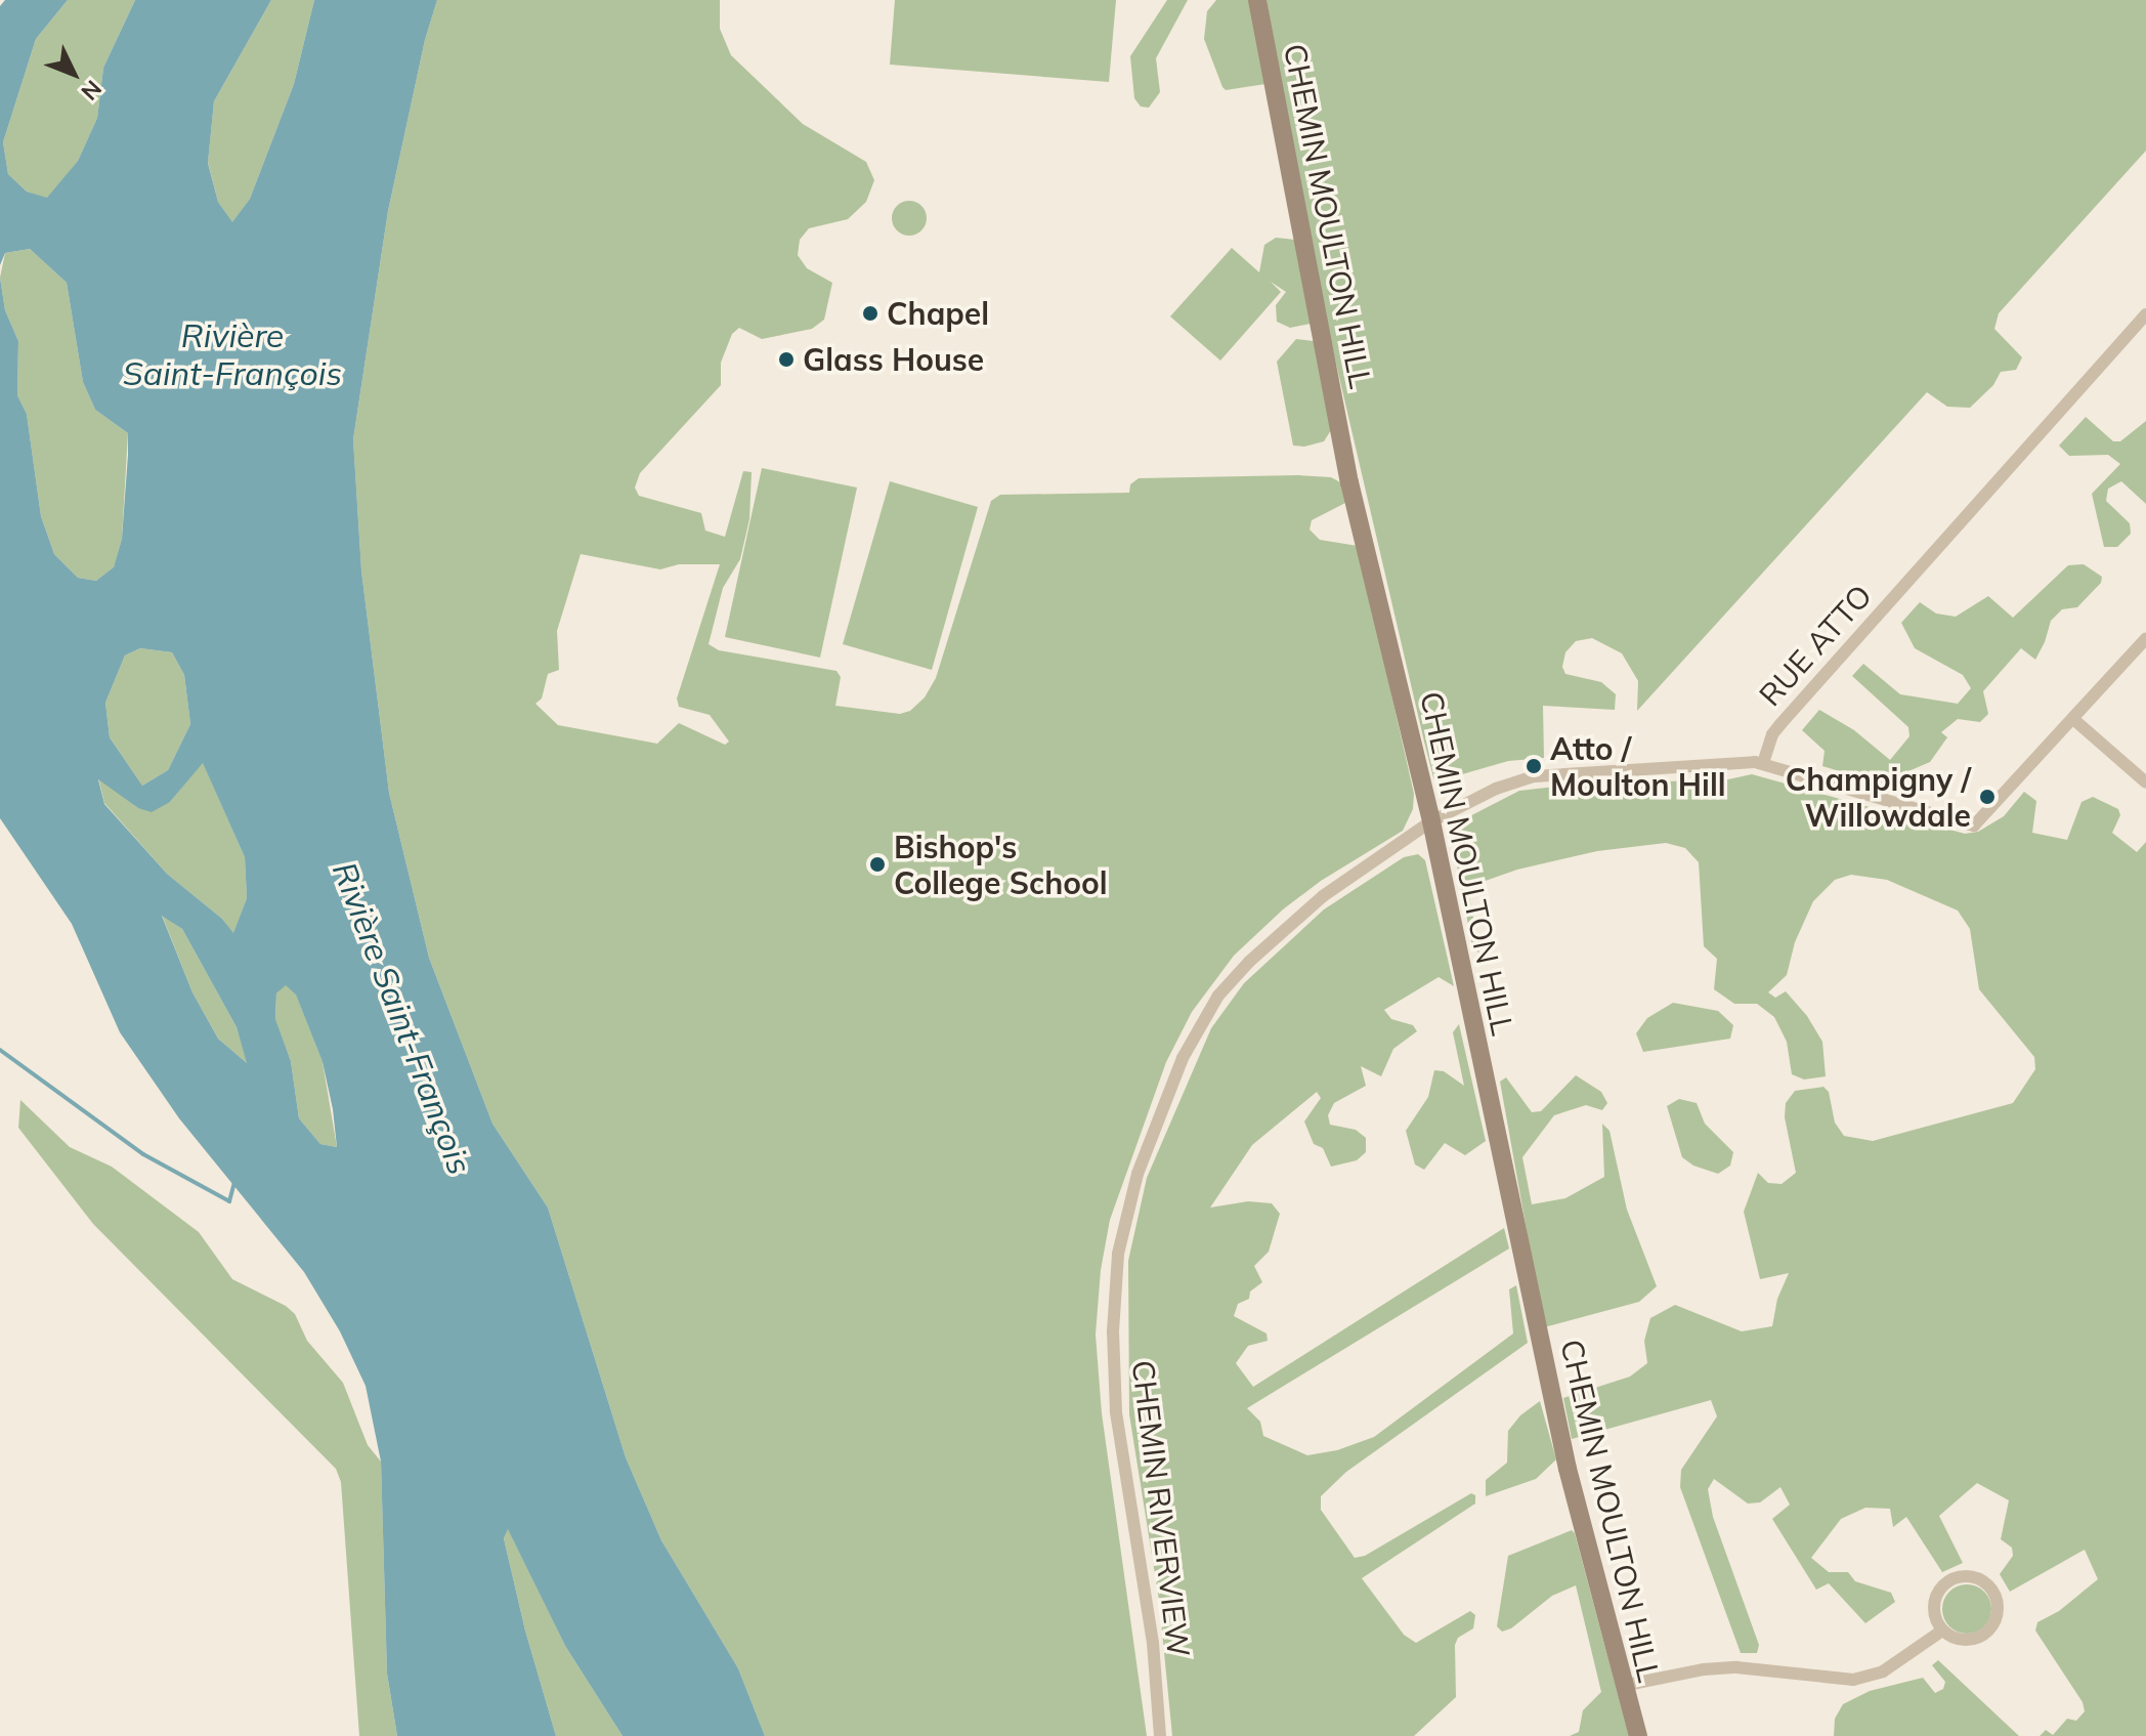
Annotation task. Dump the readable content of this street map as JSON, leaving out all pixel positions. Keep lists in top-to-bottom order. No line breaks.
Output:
{"streets":{"street":["CHEMIN MOULTON HILL","RUE ATTO","CHEMIN RIVERVIEW"]},"crossings":[["CHEMIN MOULTON HILL","CHEMIN RIVERVIEW"]],"water":["Rivière Saint-François"],"places":["Chapel","Glass House","Atto / Moulton Hill","Champigny / Willowdale","Bishop's College School"],"north":"bottom right"}
